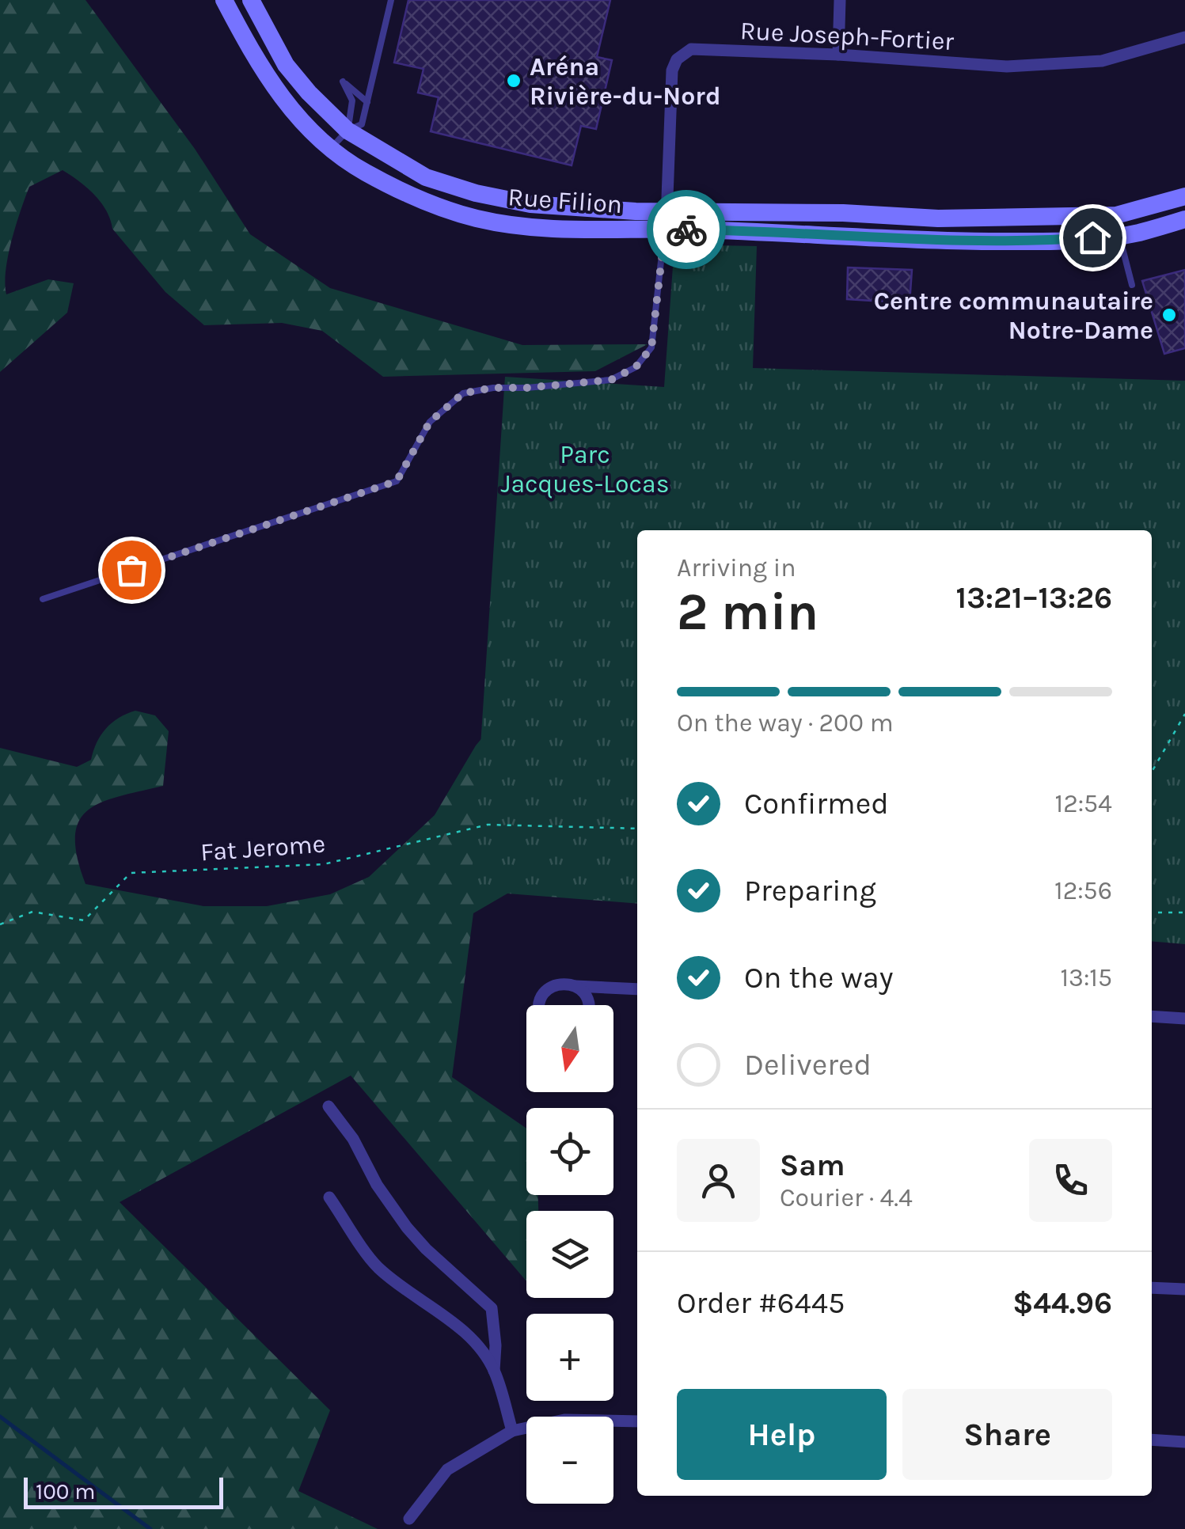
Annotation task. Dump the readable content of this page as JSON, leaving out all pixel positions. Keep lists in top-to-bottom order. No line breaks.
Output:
{"streets":{"street":["Rue Joseph-Fortier","Rue Filion"],"path":["Fat Jerome"]},"crossings":[["Rue Joseph-Fortier","Rue Filion"]],"parks":["Parc Jacques-Locas"],"places":["Aréna Rivière-du-Nord","Centre communautaire Notre-Dame"],"scale_bar":"100 m","north":"bottom","page":{"heading":["2 min","Arriving in","13:21–13:26"],"panel":["Sam","Courier · 4.4","Order #6445","$44.96"],"bar":"On the way · 200 m","list":[["Confirmed","12:54"],["Preparing","12:56"],["On the way","13:15"],"Delivered"],"map_buttons":["+","−"],"buttons":["Help","Share"],"scale":"100 m"}}
